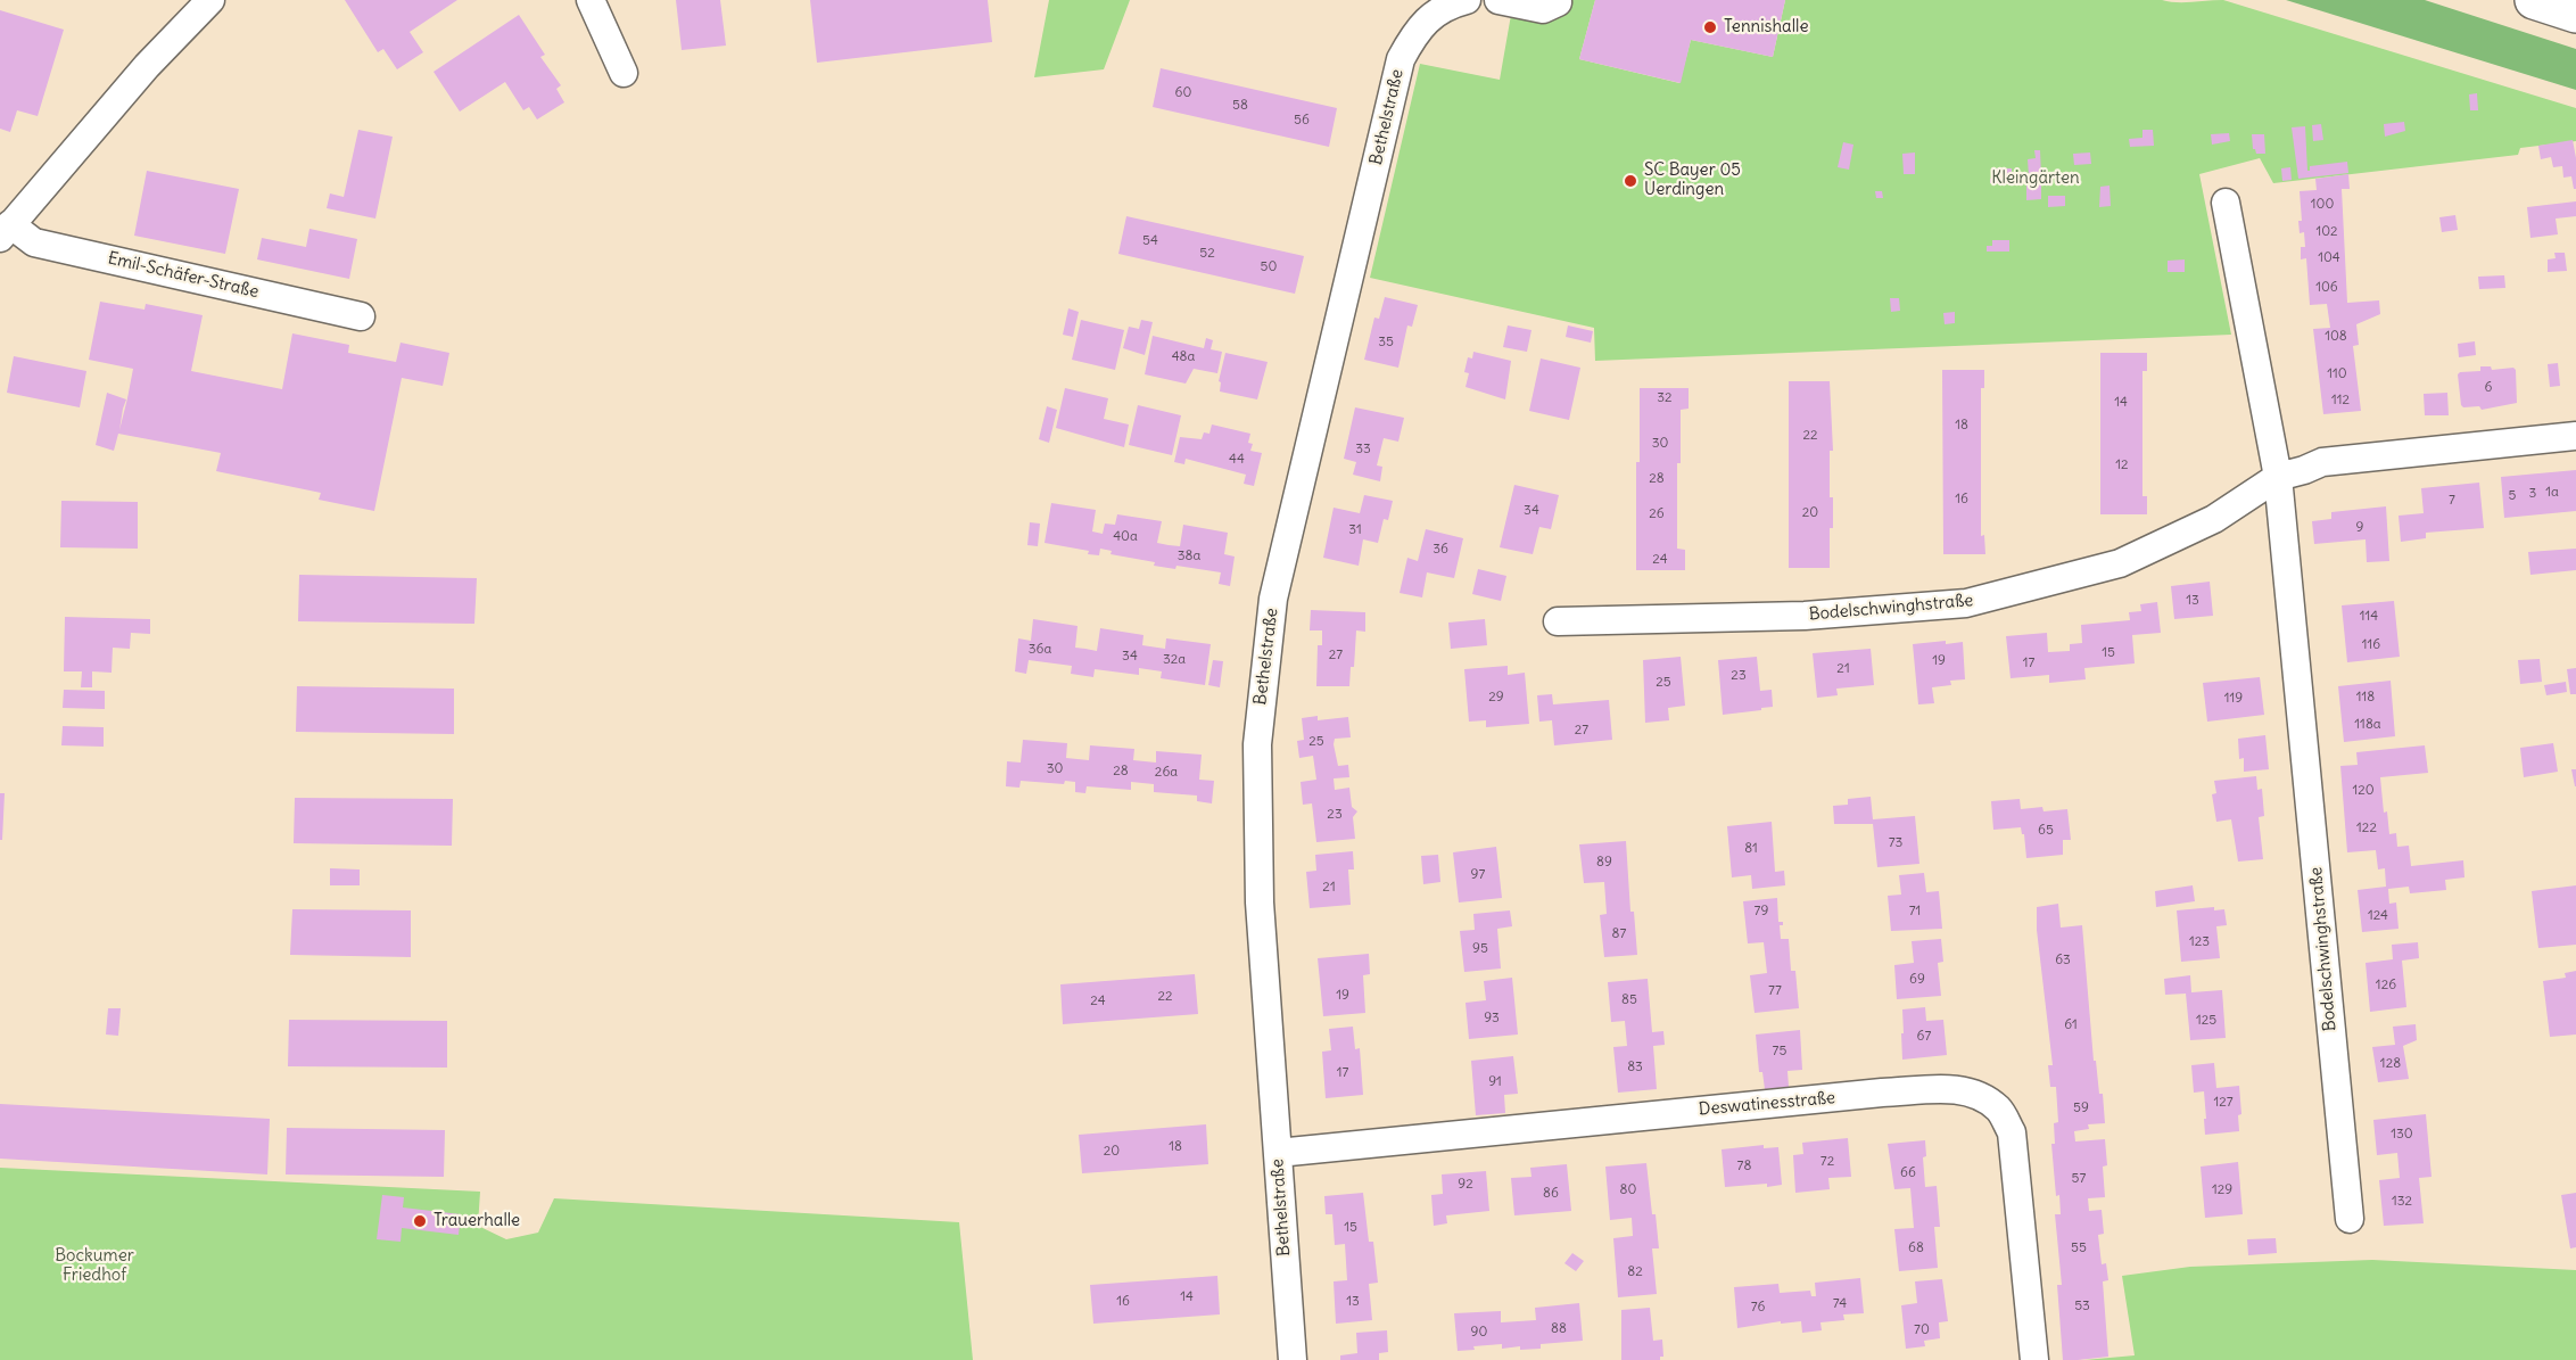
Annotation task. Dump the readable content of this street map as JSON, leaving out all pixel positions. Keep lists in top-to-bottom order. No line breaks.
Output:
{"streets":{"street":["Bethelstraße","Emil-Schäfer-Straße","Bodelschwinghstraße","Deswatinesstraße"]},"crossings":[["Bethelstraße","Deswatinesstraße"]],"parks":["Kleingärten","Bockumer Friedhof"],"places":["Tennishalle","SC Bayer 05 Uerdingen","Trauerhalle"],"house_numbers":["60","58","56","100","102","54","52","104","50","106","108","35","48a","110","6","32","112","14","18","22","30","33","44","12","28","1a","3","5","16","7","34","20","26","9","31","40a","36","38a","24","13","114","116","36a","15","27","34","32a","19","17","21","23","25","29","118","119","118a","27","25","30","28","26a","120","23","122","65","73","81","89","97","21","79","71","124","87","123","95","63","69","126","77","19","22","85","24","93","125","61","67","75","128","83","17","91","127","59","130","18","20","72","78","66","57","92","80","129","86","132","15","68","55","82","14","16","13","74","53","76","88","70","90"]}
